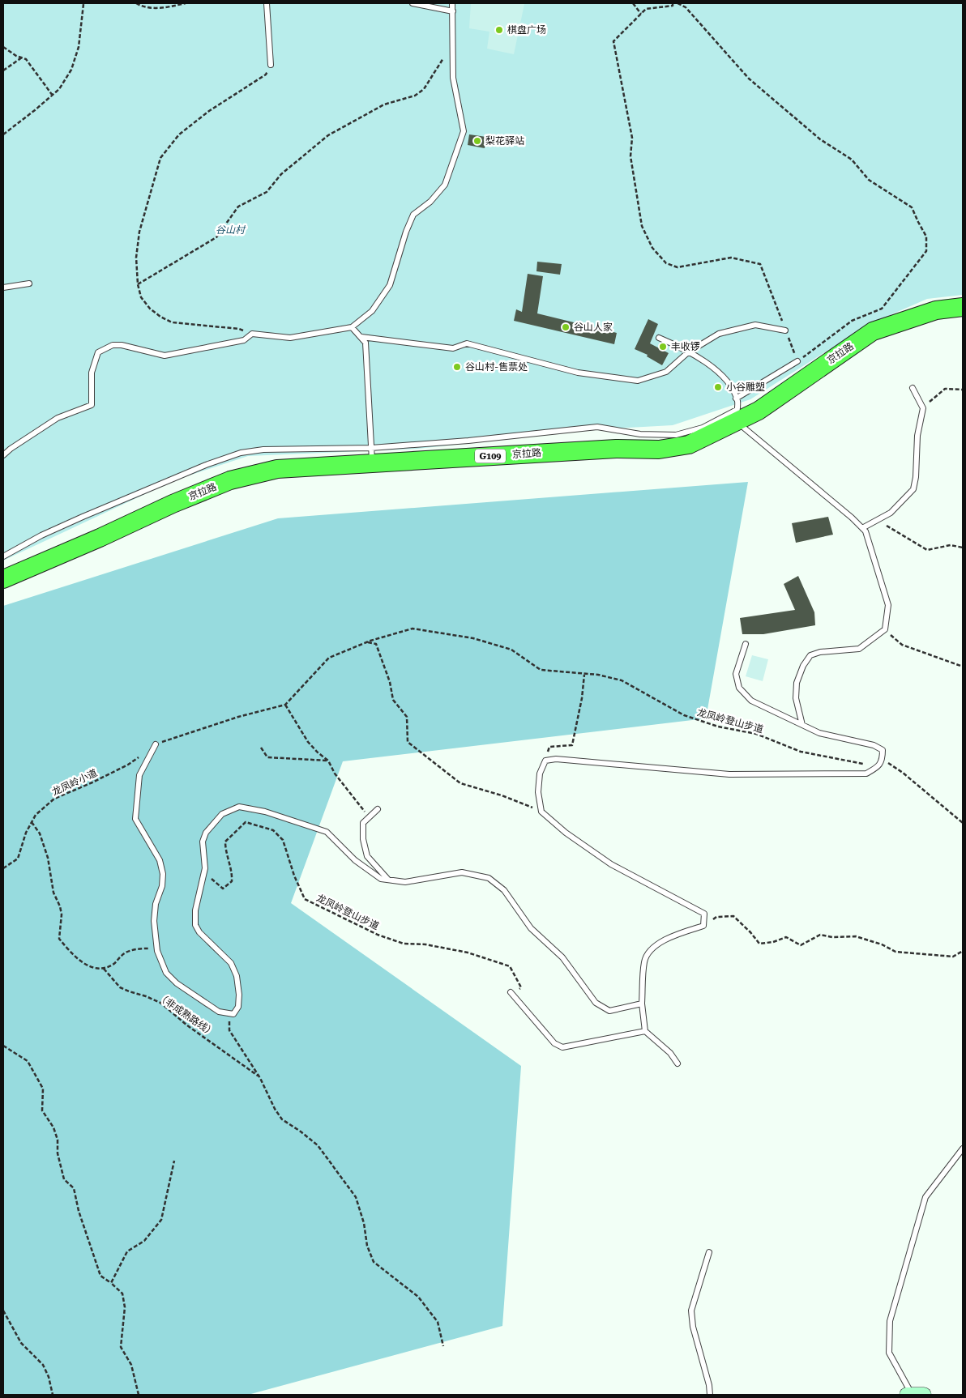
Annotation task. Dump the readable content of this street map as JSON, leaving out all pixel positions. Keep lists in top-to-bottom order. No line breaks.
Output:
{"streets":{"highway":["京拉路","G109"],"path":["龙凤岭登山步道","龙凤岭小道","（非成熟路线）"]},"parks":["谷山村"],"places":["棋盘广场","梨花驿站","谷山人家","丰收锣","谷山村-售票处","小谷雕塑"]}
